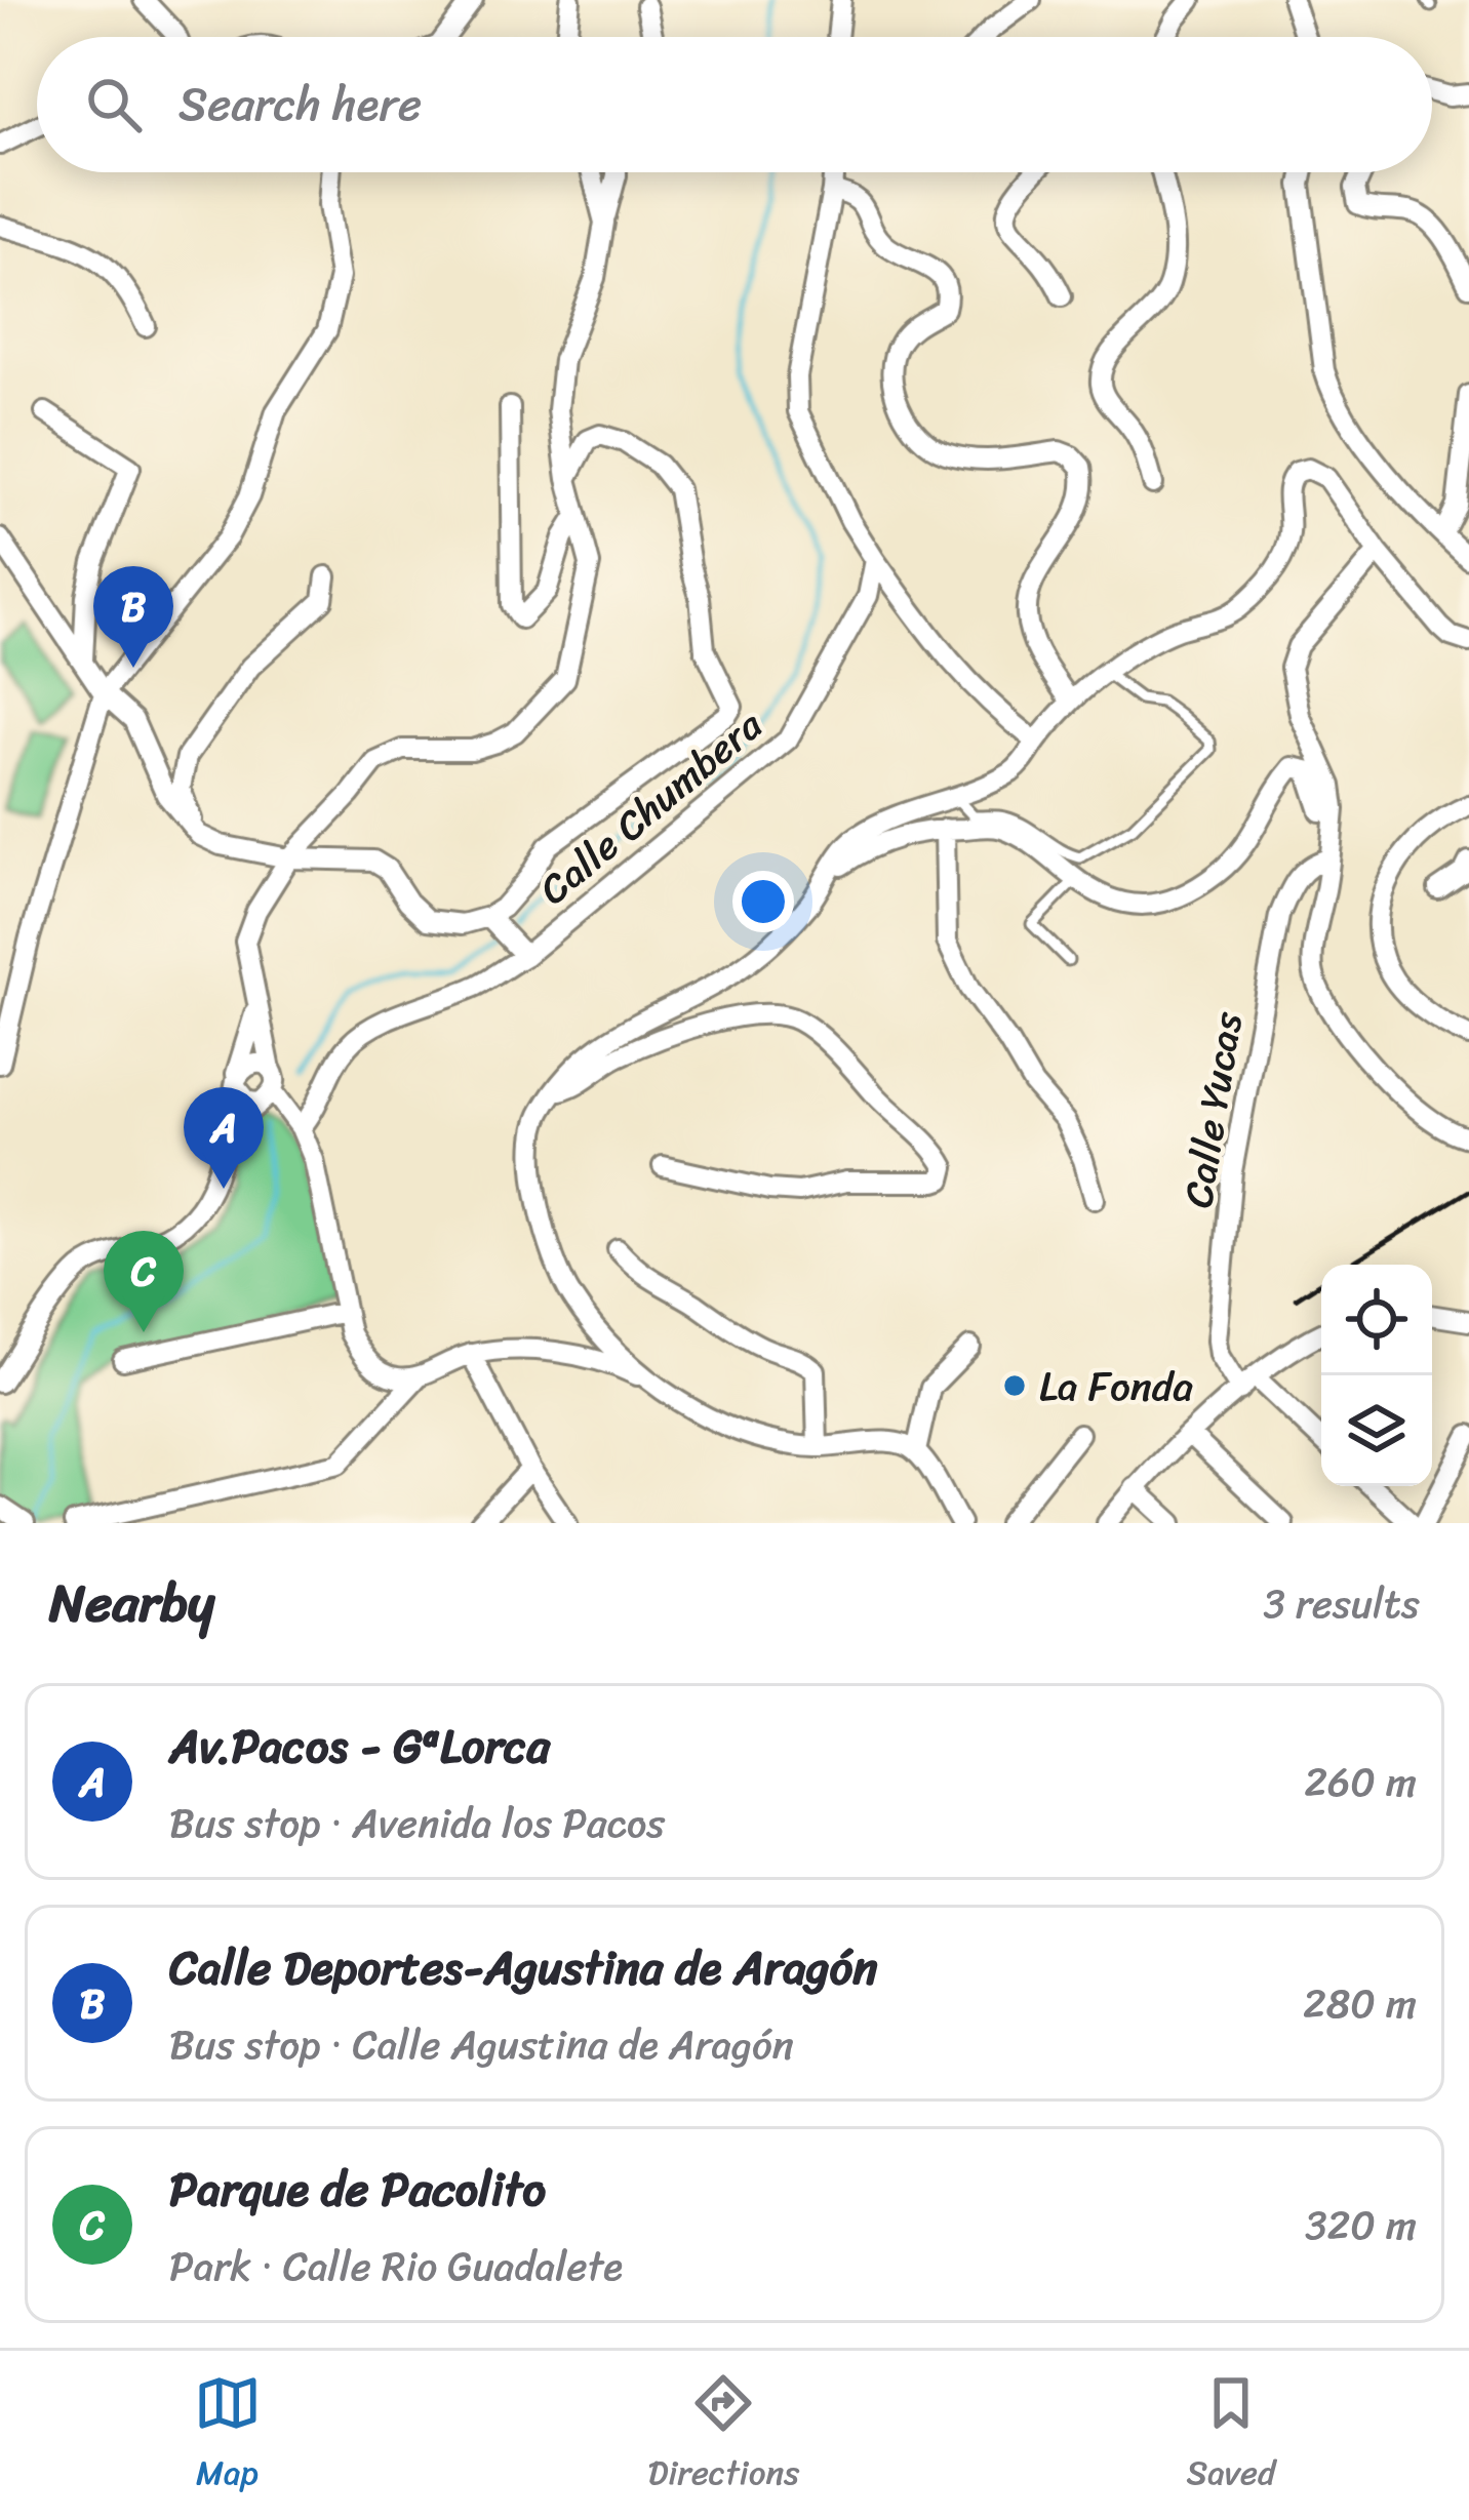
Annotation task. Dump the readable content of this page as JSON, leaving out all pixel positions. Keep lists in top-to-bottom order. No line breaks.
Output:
{"streets":{"street":["Calle Chumbera","Calle Yucas"]},"places":["La Fonda"],"page":{"search":"Search here","pins":["B","A","C"],"heading":["Nearby","3 results"],"list":[{"mark":"A","name":"Av.Pacos - GªLorca","note":"Bus stop · Avenida los Pacos","value":"260 m"},{"mark":"B","name":"Calle Deportes-Agustina de Aragón","note":"Bus stop · Calle Agustina de Aragón","value":"280 m"},{"mark":"C","name":"Parque de Pacolito","note":"Park · Calle Rio Guadalete","value":"320 m"}],"nav":["Map","Directions","Saved"]}}
